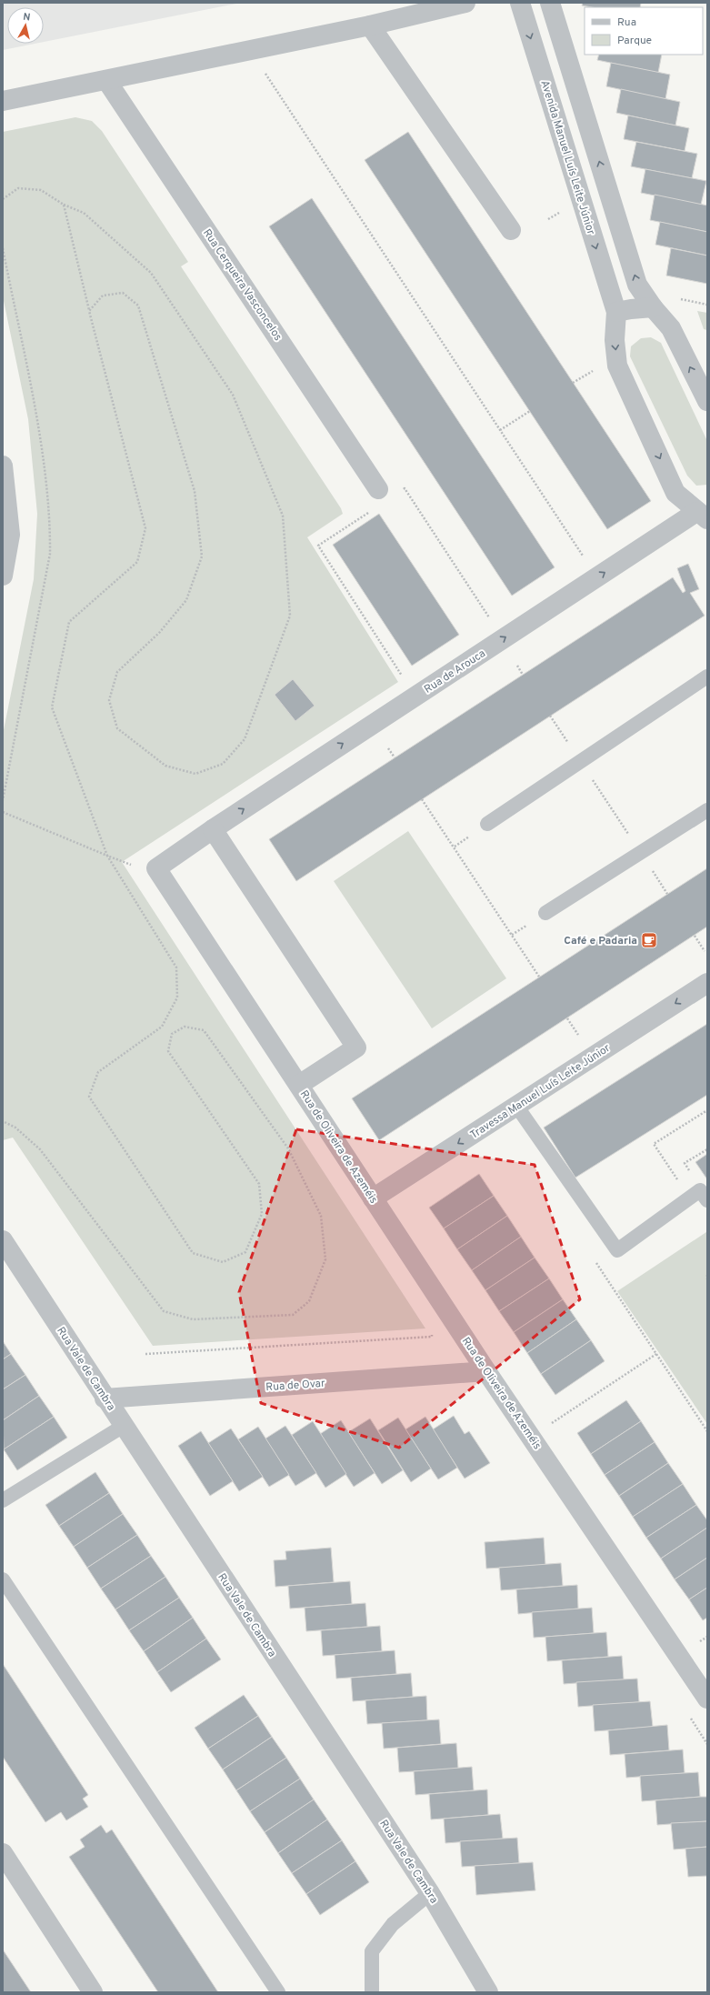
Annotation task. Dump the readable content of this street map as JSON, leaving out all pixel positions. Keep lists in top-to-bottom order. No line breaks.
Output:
{"streets":{"street":["Avenida Manuel Luís Leite Júnior","Rua Cerqueira Vasconcelos","Rua de Arouca","Travessa Manuel Luís Leite Júnior","Rua de Oliveira de Azeméis","Rua Vale de Cambra","Rua de Ovar"]},"crossings":[["Avenida Manuel Luís Leite Júnior","Rua de Arouca"],["Rua de Arouca","Rua de Oliveira de Azeméis"],["Travessa Manuel Luís Leite Júnior","Rua de Oliveira de Azeméis"],["Rua de Oliveira de Azeméis","Rua de Ovar"],["Rua Vale de Cambra","Rua de Ovar"]],"one_way":["Rua de Arouca","Travessa Manuel Luís Leite Júnior"],"places":{"cafe":["Café e Padaria"]},"legend":["Rua","Parque"],"north":"top"}
